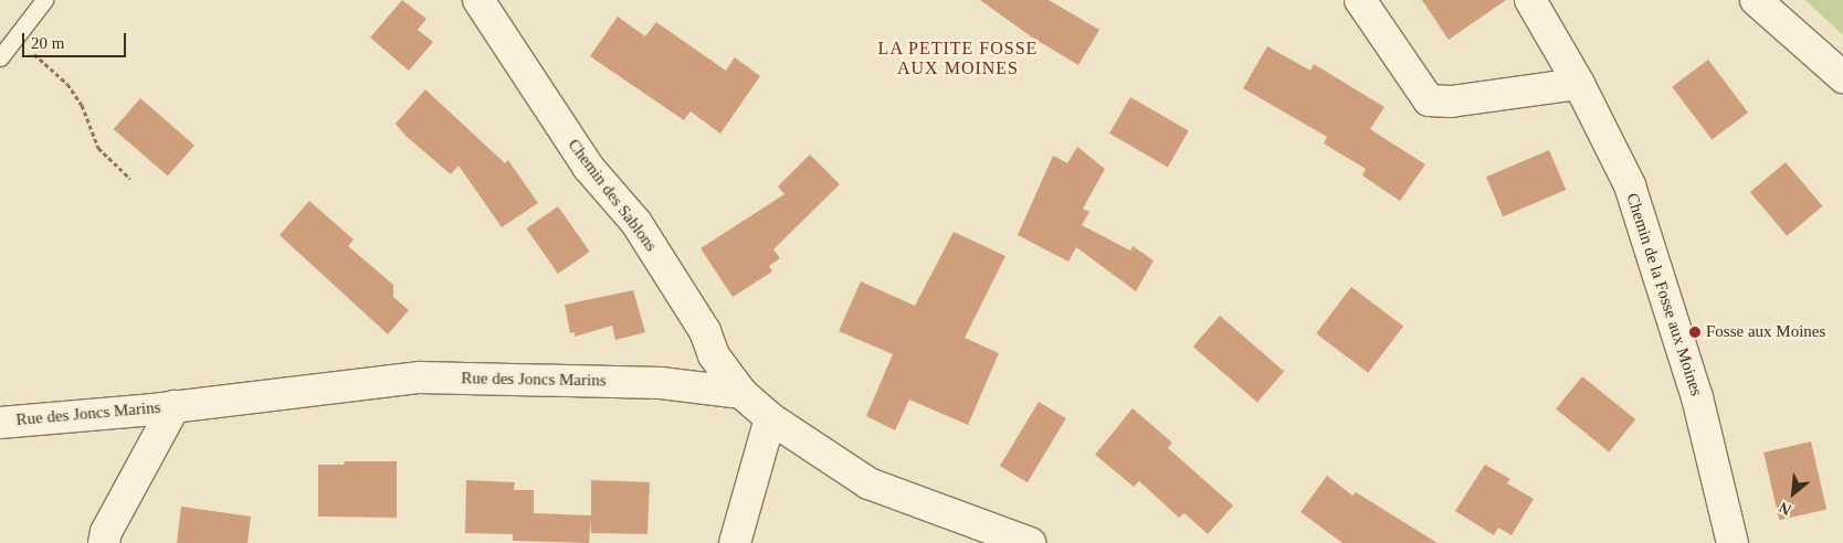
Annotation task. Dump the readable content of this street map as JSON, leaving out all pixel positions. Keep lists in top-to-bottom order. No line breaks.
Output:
{"streets":{"street":["Chemin des Sablons","Chemin de la Fosse aux Moines","Rue des Joncs Marins"]},"crossings":[["Chemin des Sablons","Rue des Joncs Marins"]],"districts":["LA PETITE FOSSE AUX MOINES"],"places":["Fosse aux Moines"],"scale_bar":"20 m","north":"bottom left"}
